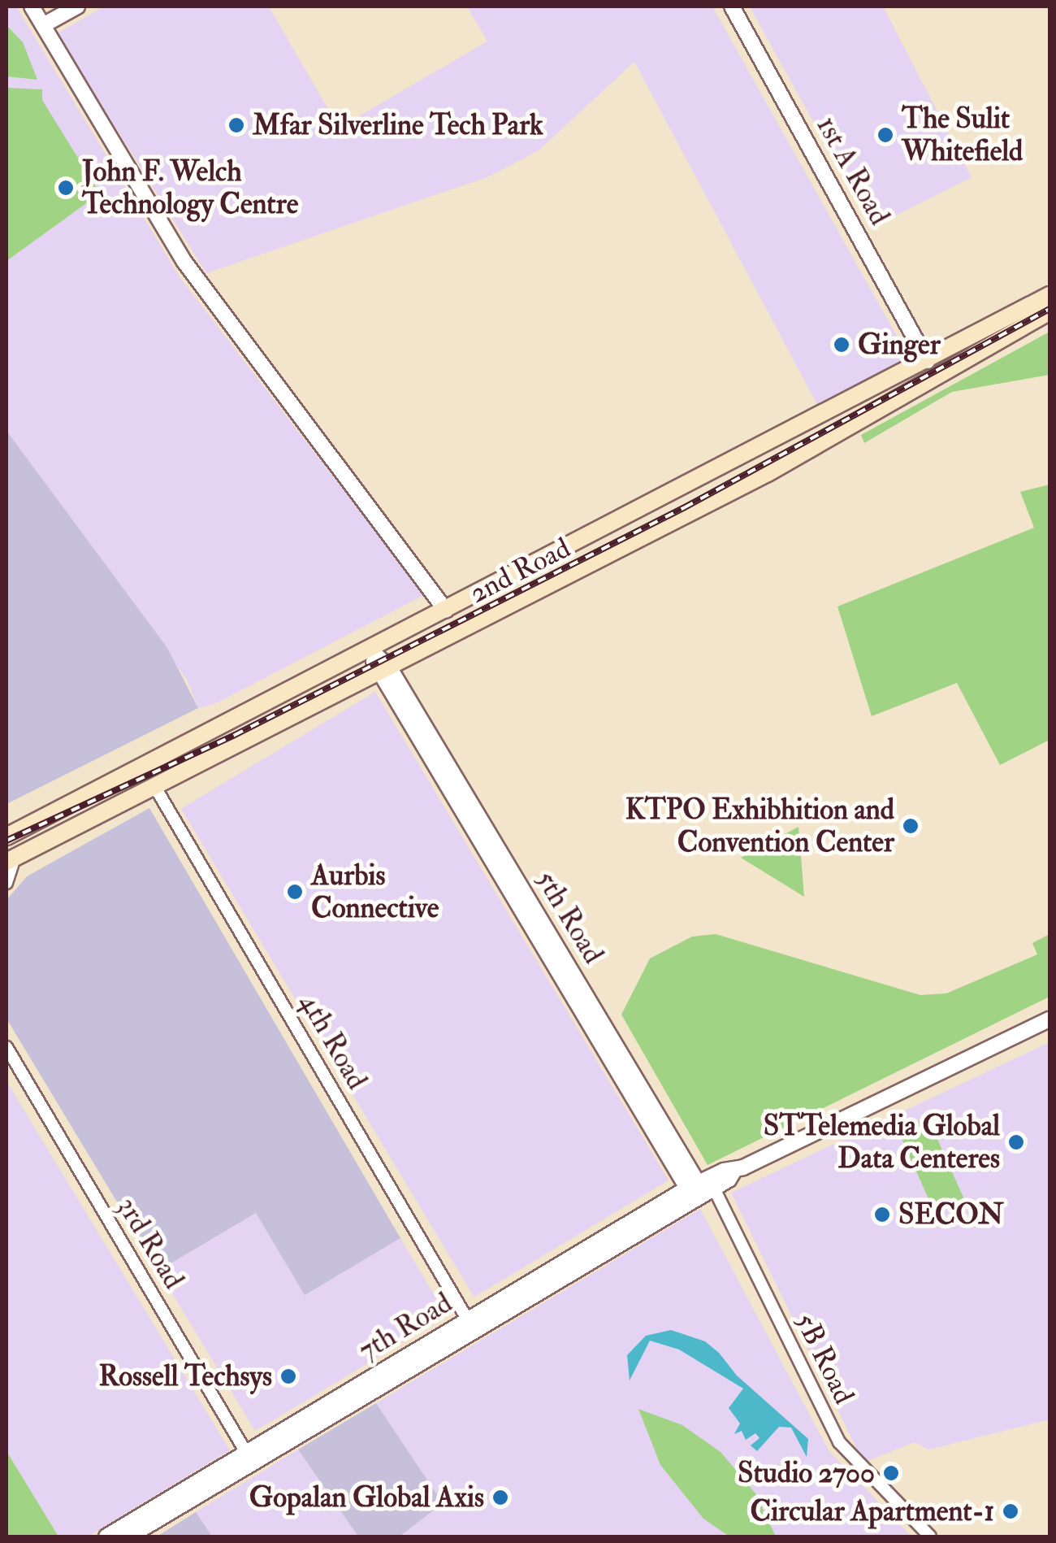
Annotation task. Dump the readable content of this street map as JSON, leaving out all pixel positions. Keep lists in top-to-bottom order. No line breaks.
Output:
{"streets":{"main road":["2nd Road"],"street":["1st A Road","5th Road","4th Road","3rd Road","7th Road","5B Road"]},"crossings":[["1st A Road","2nd Road"],["2nd Road","5th Road"],["2nd Road","4th Road"],["5th Road","7th Road"],["5th Road","5B Road"],["4th Road","7th Road"],["3rd Road","7th Road"],["7th Road","5B Road"]],"places":["Mfar Silverline Tech Park","The Sulit Whitefield","John F. Welch Technology Centre","Ginger","KTPO Exhibhition and Convention Center","Aurbis Connective","STTelemedia Global Data Centeres","SECON","Rossell Techsys","Studio 2700","Gopalan Global Axis","Circular Apartment-1"]}
